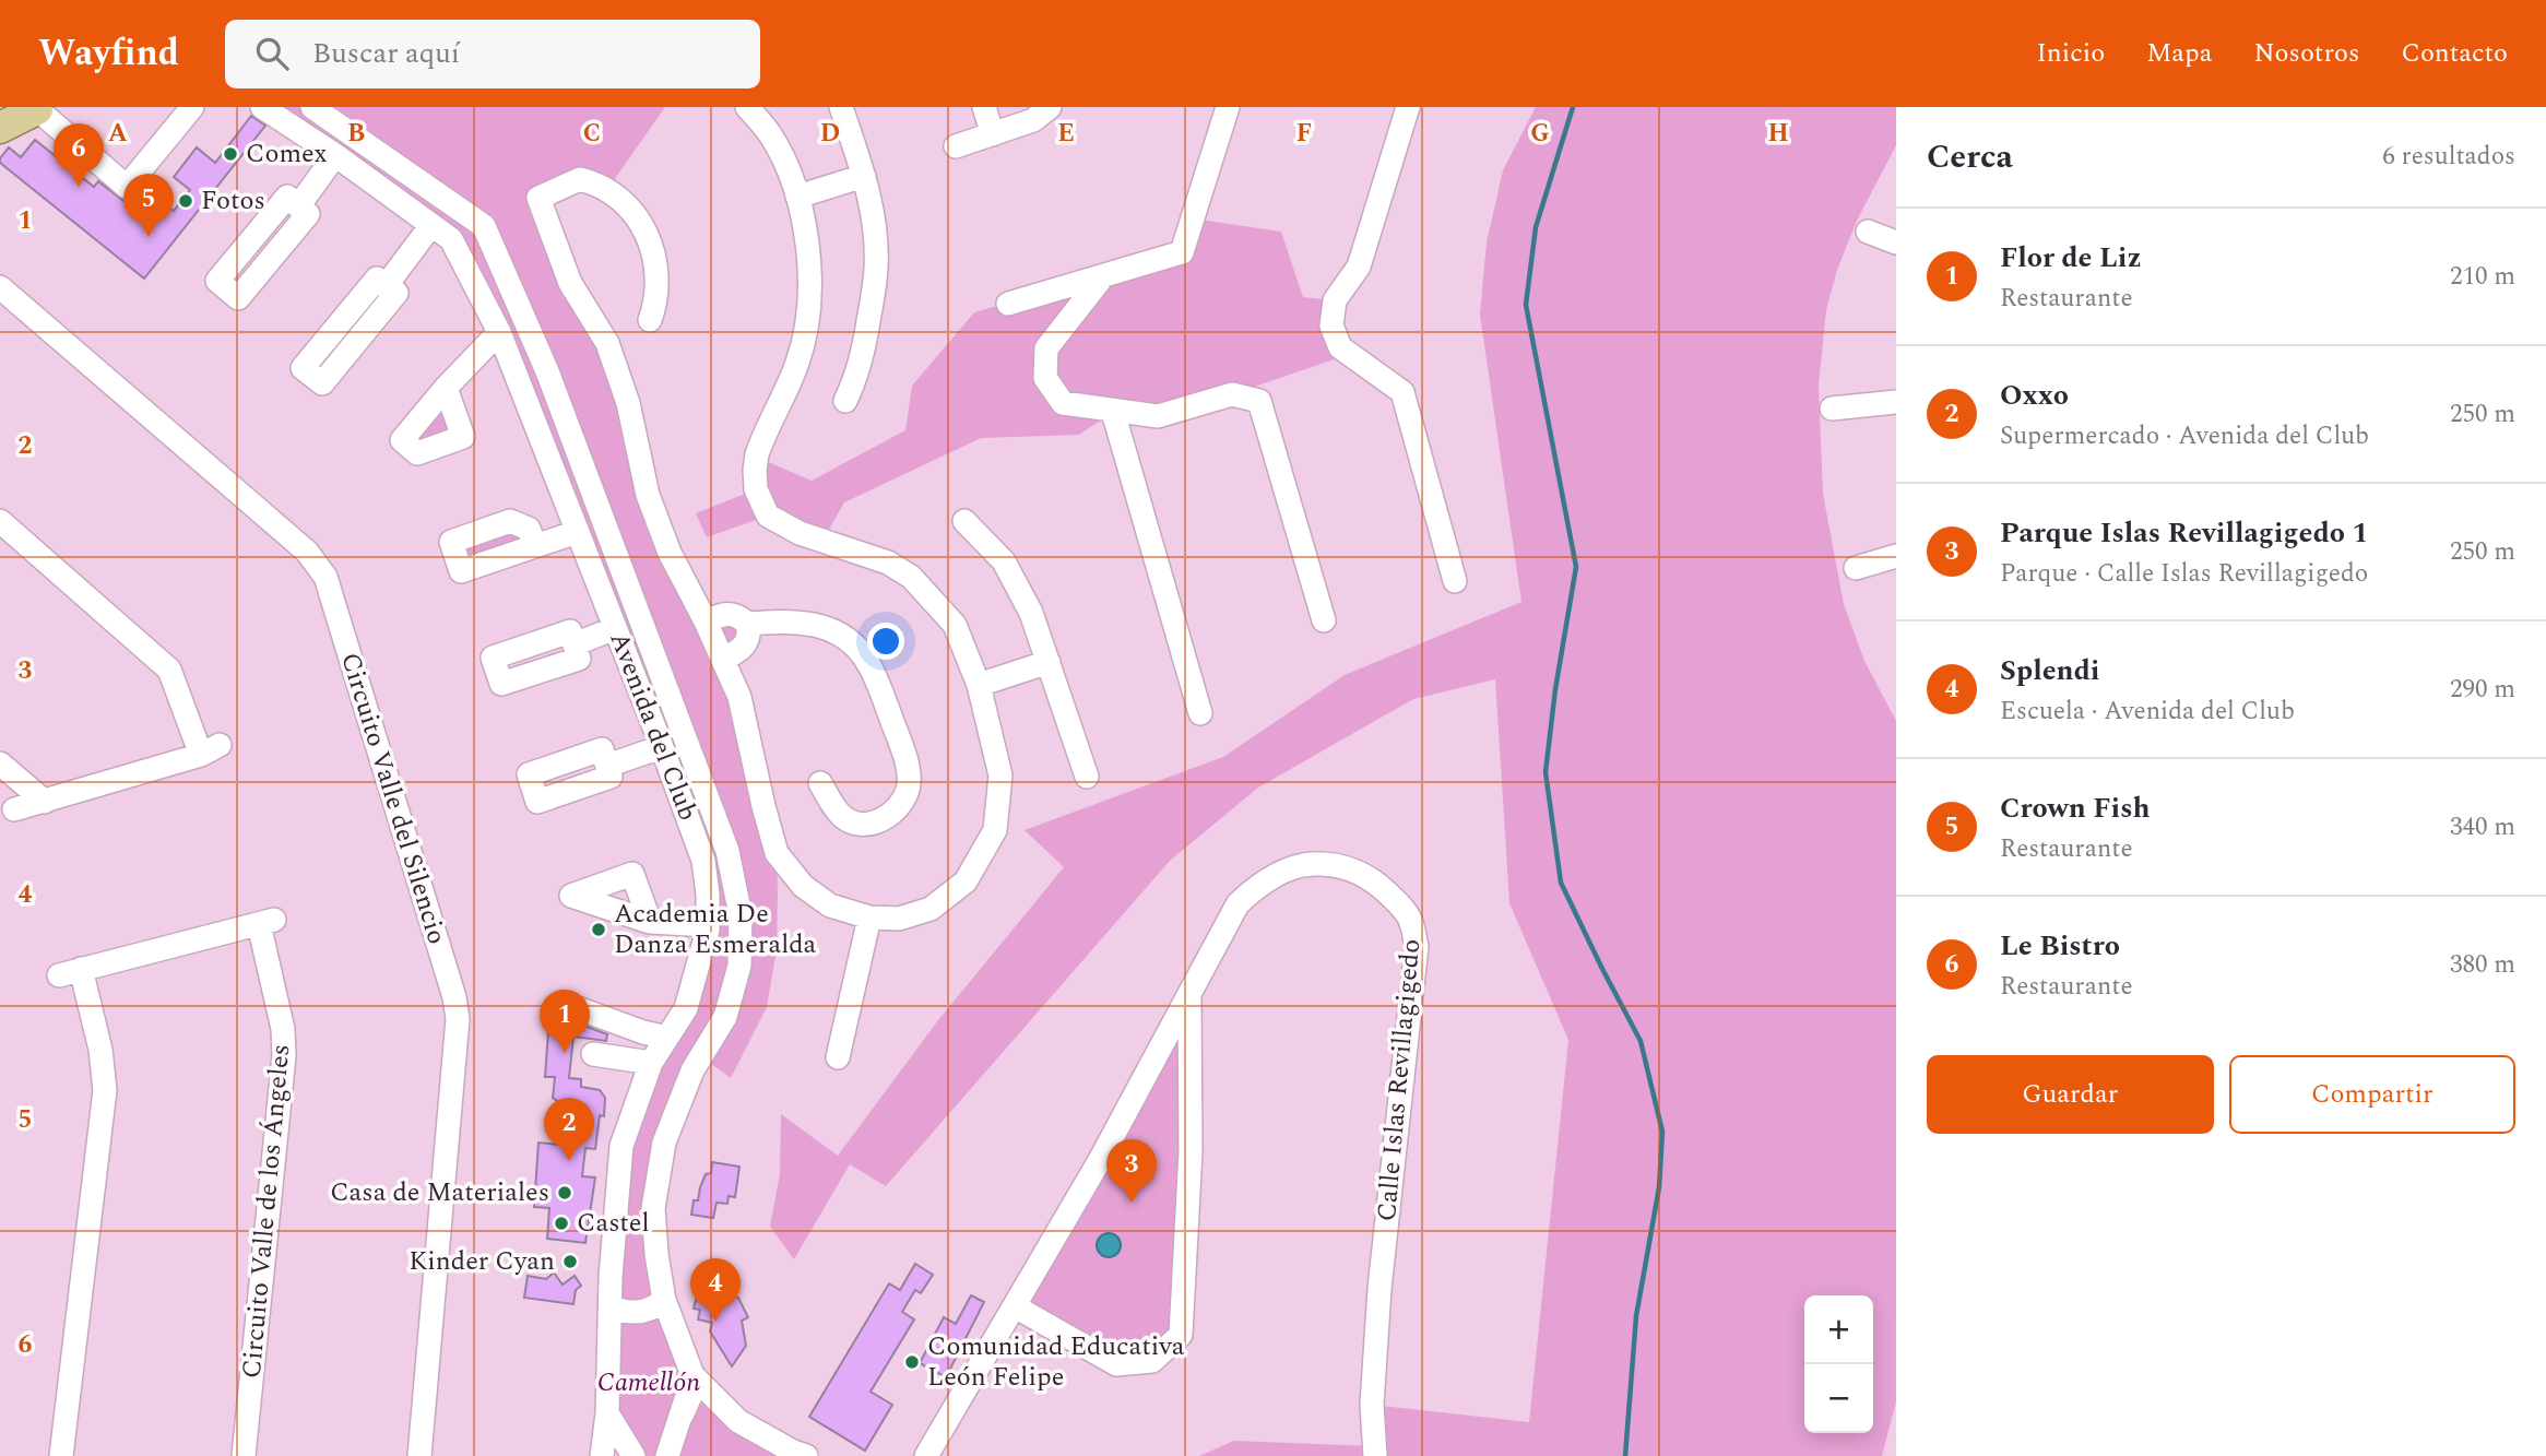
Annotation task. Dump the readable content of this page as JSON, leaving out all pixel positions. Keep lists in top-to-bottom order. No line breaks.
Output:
{"streets":{"street":["Avenida del Club","Circuito Valle del Silencio","Calle Islas Revillagigedo","Circuito Valle de los Ángeles"]},"parks":["Camellón"],"places":["Comex","Fotos","Academia De Danza Esmeralda","Casa de Materiales","Castel","Kinder Cyan","Comunidad Educativa León Felipe"],"page":{"header":"Wayfind","search":"Buscar aquí","nav":["Inicio","Mapa","Nosotros","Contacto"],"heading":["Cerca","6 resultados"],"pins":["6","5","1","2","3","4"],"list":[{"mark":"1","name":"Flor de Liz","note":"Restaurante","value":"210 m"},{"mark":"2","name":"Oxxo","note":"Supermercado · Avenida del Club","value":"250 m"},{"mark":"3","name":"Parque Islas Revillagigedo 1","note":"Parque · Calle Islas Revillagigedo","value":"250 m"},{"mark":"4","name":"Splendi","note":"Escuela · Avenida del Club","value":"290 m"},{"mark":"5","name":"Crown Fish","note":"Restaurante","value":"340 m"},{"mark":"6","name":"Le Bistro","note":"Restaurante","value":"380 m"}],"buttons":["Guardar","Compartir"],"map_buttons":["+","−"]},"grid":{"columns":["A","B","C","D","E","F","G","H"],"rows":["1","2","3","4","5","6"]}}
